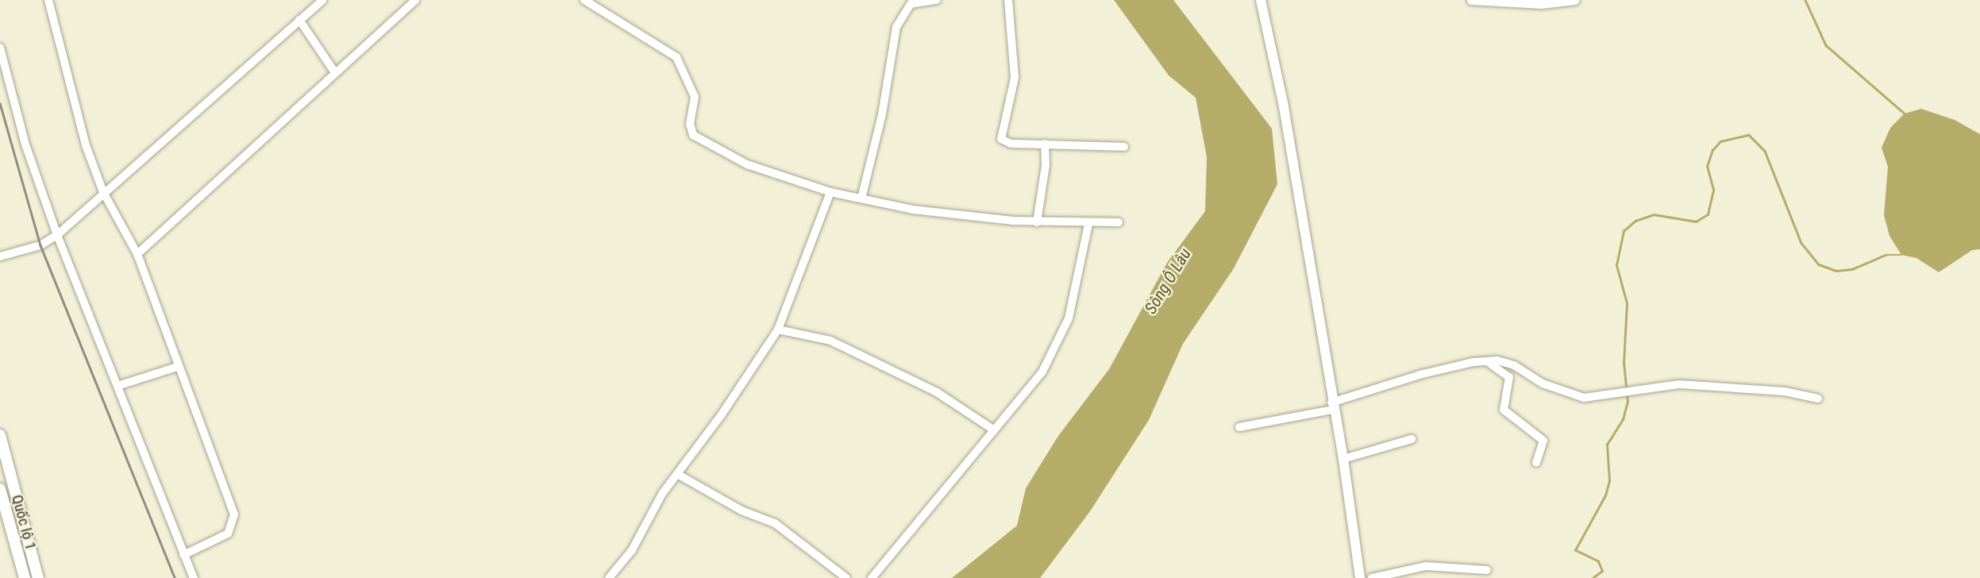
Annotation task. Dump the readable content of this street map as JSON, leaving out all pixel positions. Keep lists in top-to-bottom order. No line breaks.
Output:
{"streets":{"highway":["Quốc lộ 1"]},"water":["Sông Ô Lâu"]}
